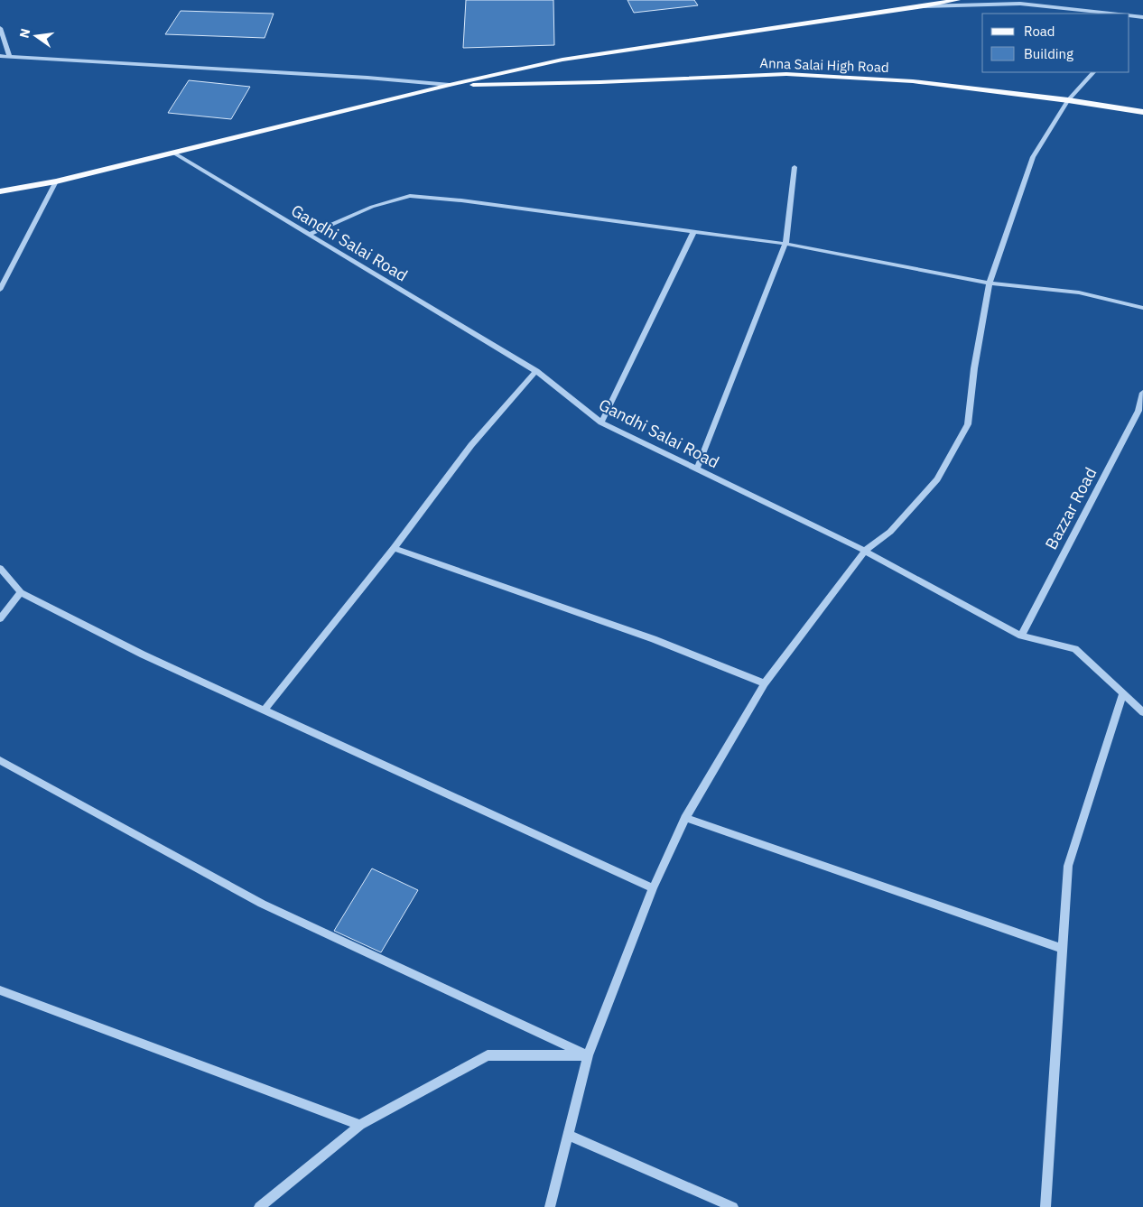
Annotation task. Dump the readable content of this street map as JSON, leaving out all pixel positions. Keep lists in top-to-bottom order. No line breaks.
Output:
{"streets":{"main road":["Anna Salai High Road"],"street":["Gandhi Salai Road","Bazzar Road"]},"crossings":[["Gandhi Salai Road","Bazzar Road"]],"legend":["Road","Building"],"north":"left"}
